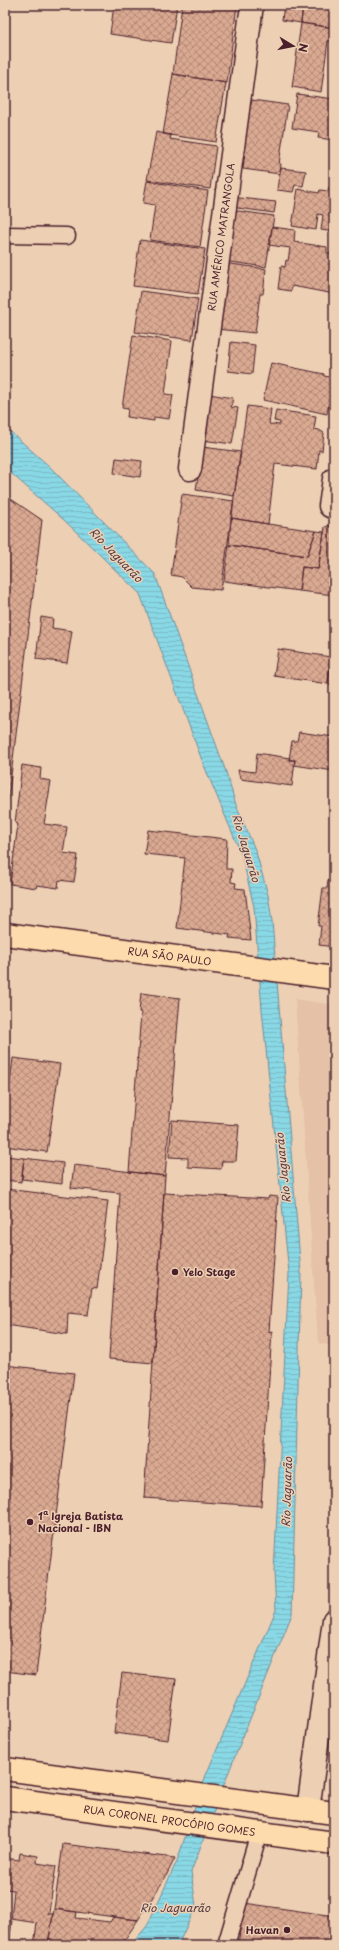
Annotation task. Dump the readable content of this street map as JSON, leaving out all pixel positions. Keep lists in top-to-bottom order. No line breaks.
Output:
{"streets":{"main road":["RUA SÃO PAULO","RUA CORONEL PROCÓPIO GOMES"],"street":["RUA AMÉRICO MATRANGOLA"]},"water":["Rio Jaguarão"],"places":["Yelo Stage","1ª Igreja Batista Nacional - IBN","Havan"],"north":"right"}
